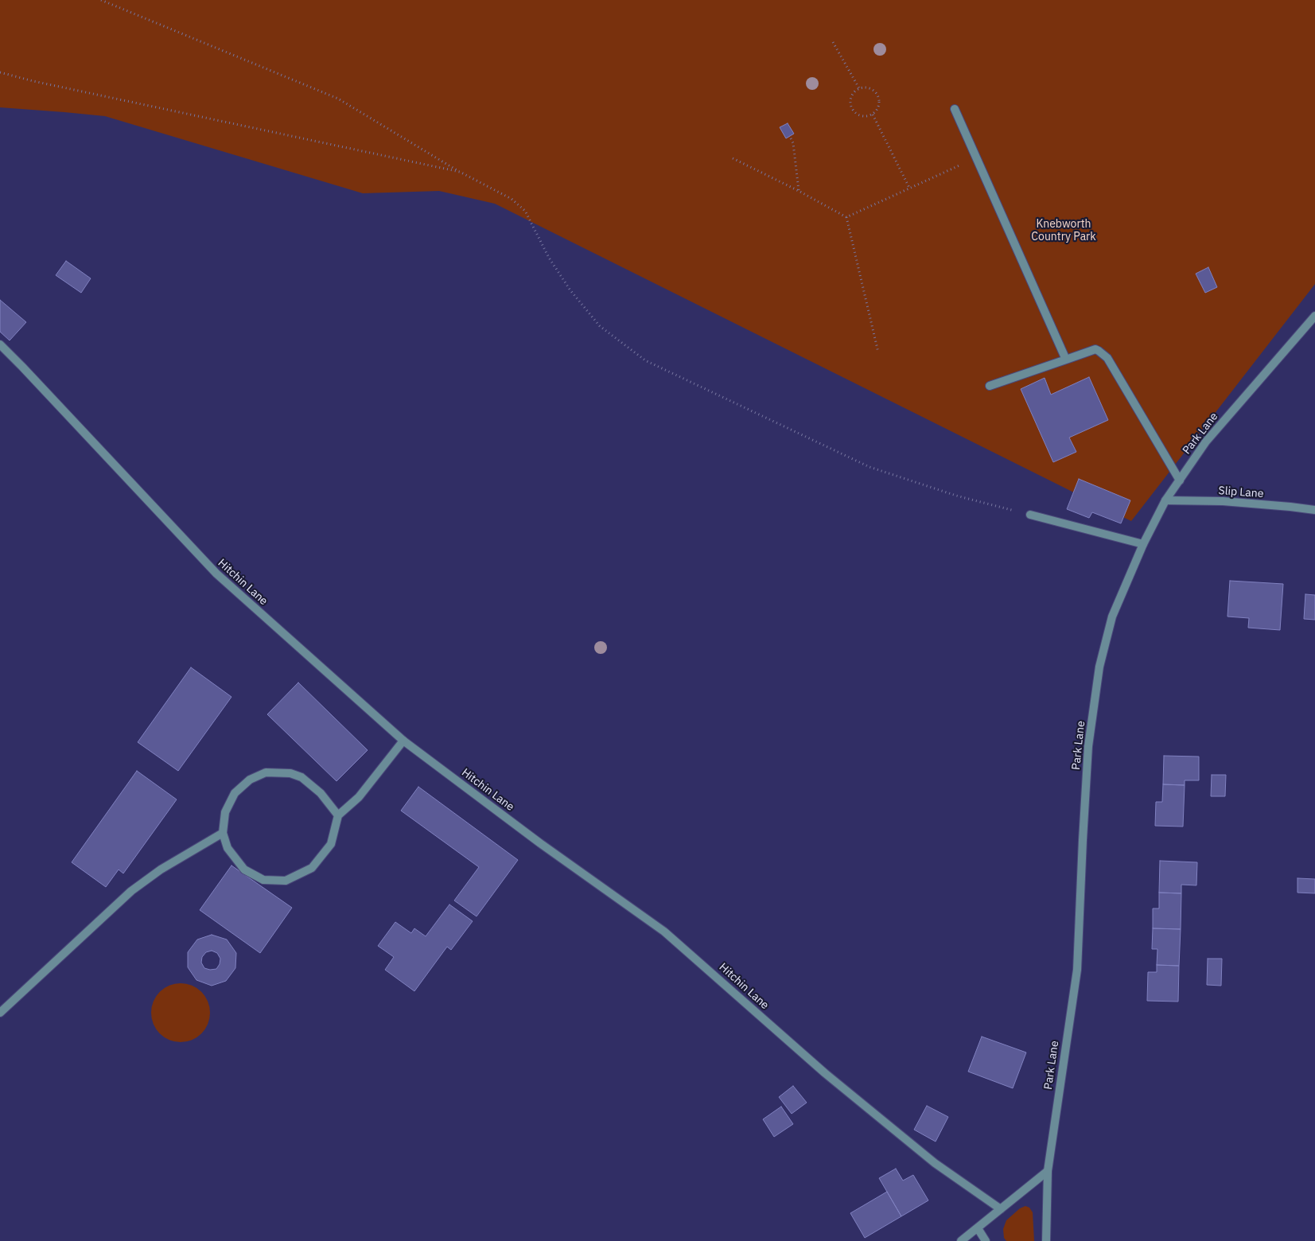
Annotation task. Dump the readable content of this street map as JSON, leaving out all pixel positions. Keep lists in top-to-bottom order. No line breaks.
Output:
{"streets":{"street":["Park Lane","Slip Lane","Hitchin Lane"]},"crossings":[["Park Lane","Slip Lane"]],"parks":["Knebworth Country Park"]}
